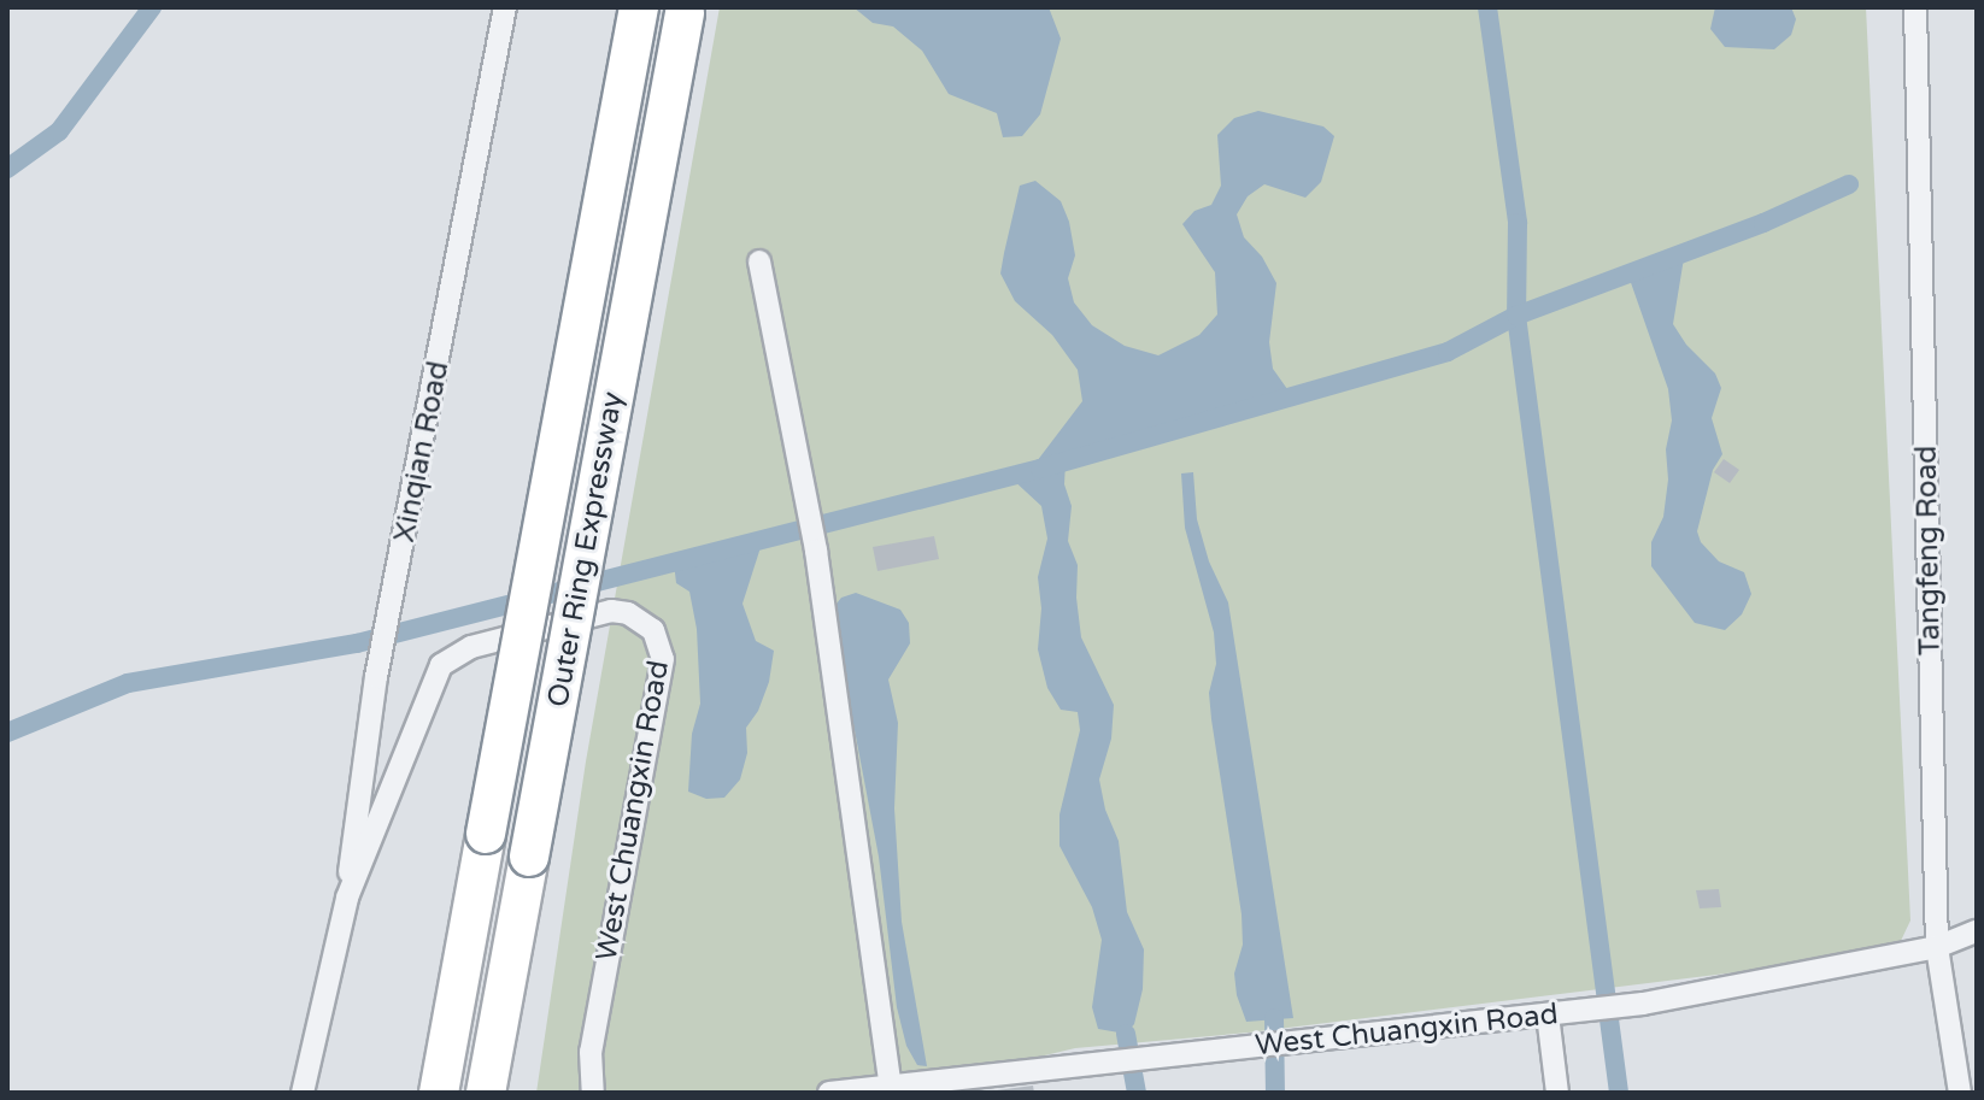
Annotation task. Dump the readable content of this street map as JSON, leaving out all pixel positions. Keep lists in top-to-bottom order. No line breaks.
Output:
{"streets":{"highway":["Outer Ring Expressway"],"street":["Xinqian Road","Tangfeng Road","West Chuangxin Road"]},"crossings":[["Xinqian Road","West Chuangxin Road"],["Tangfeng Road","West Chuangxin Road"]]}
